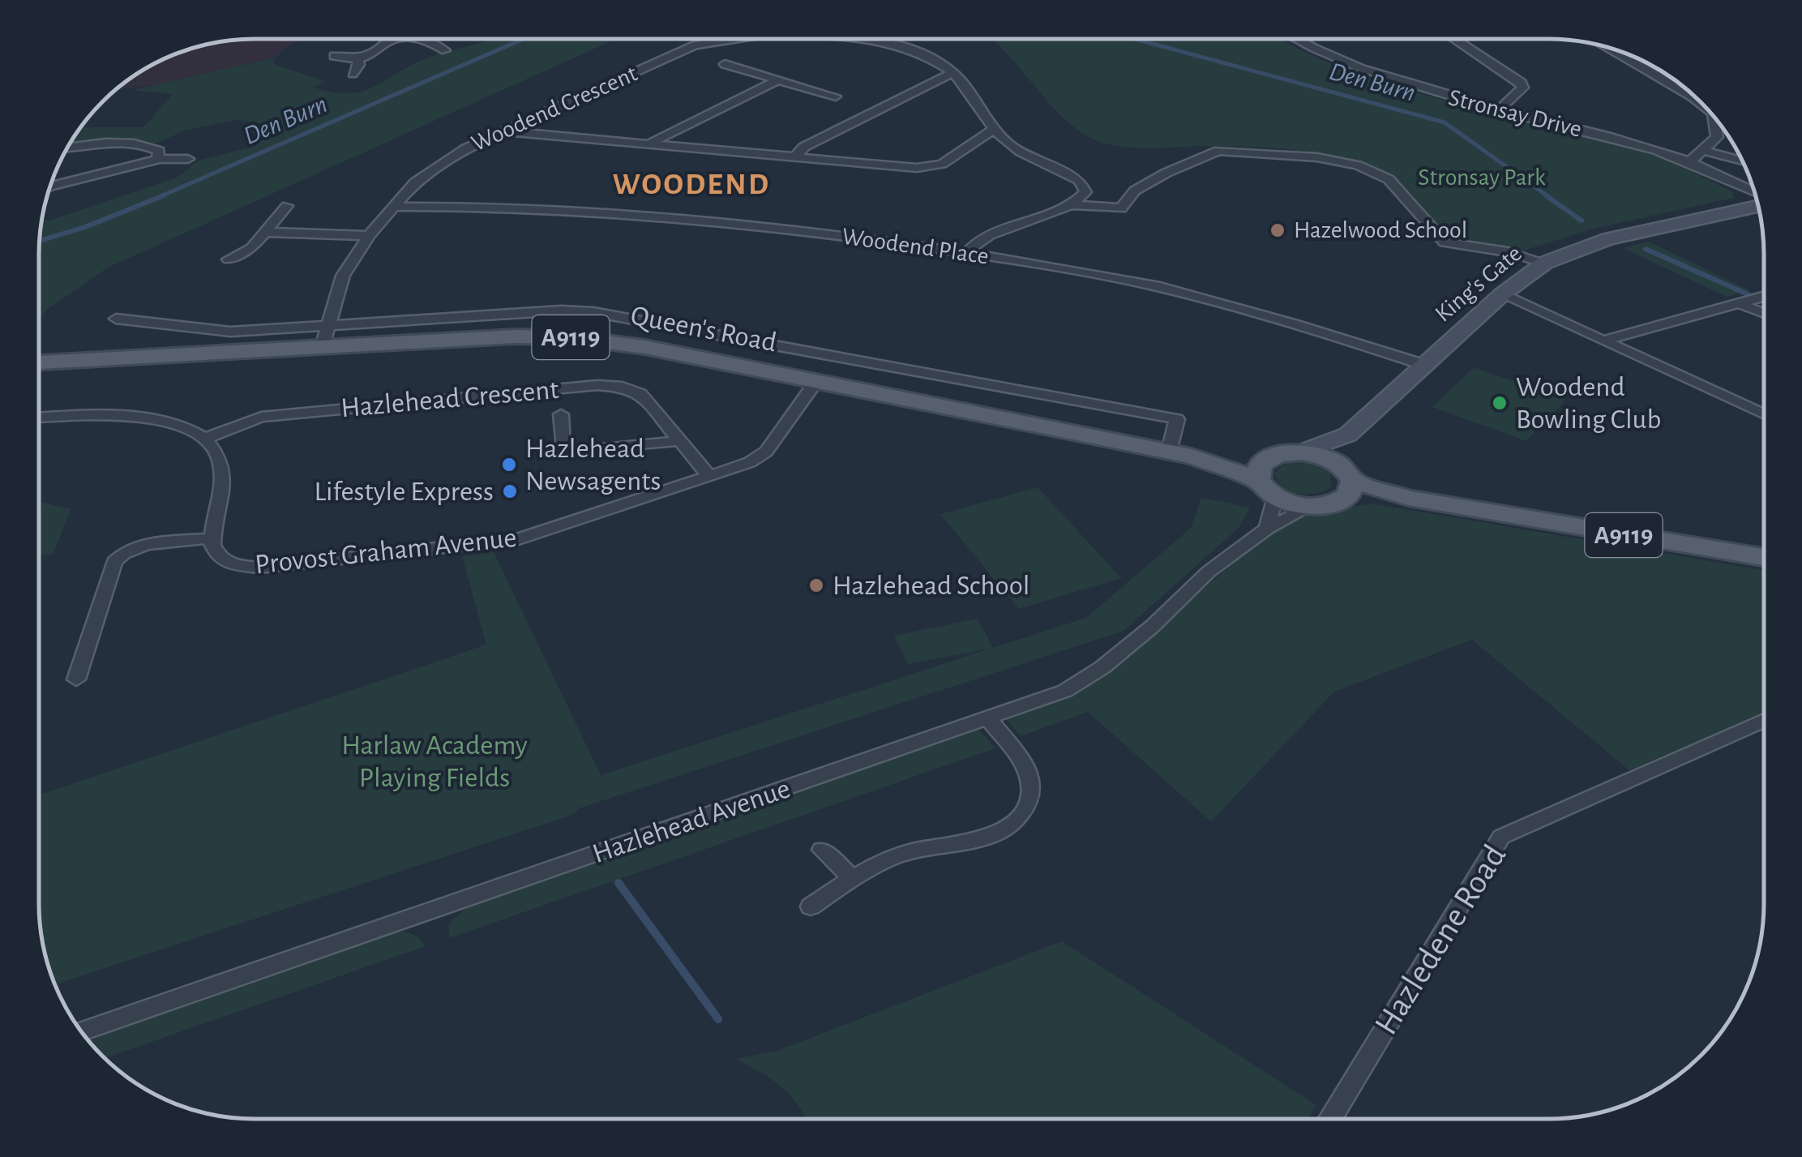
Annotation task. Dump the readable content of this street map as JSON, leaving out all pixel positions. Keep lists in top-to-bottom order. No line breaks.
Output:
{"streets":{"main road":["Queen's Road","A9119"],"street":["Woodend Crescent","Stronsay Drive","Woodend Place","King's Gate","Hazlehead Crescent","Provost Graham Avenue","Hazlehead Avenue","Hazledene Road"]},"crossings":[["Woodend Crescent","Woodend Place"],["Woodend Crescent","Queen's Road"],["Woodend Place","King's Gate"],["King's Gate","A9119"],["Queen's Road","A9119"],["Queen's Road","Provost Graham Avenue"],["A9119","Hazlehead Avenue"],["Hazlehead Crescent","Provost Graham Avenue"]],"districts":["WOODEND"],"water":["Den Burn"],"parks":["Stronsay Park","Harlaw Academy Playing Fields"],"places":["Hazelwood School","Woodend Bowling Club","Hazlehead Newsagents","Lifestyle Express","Hazlehead School"]}
